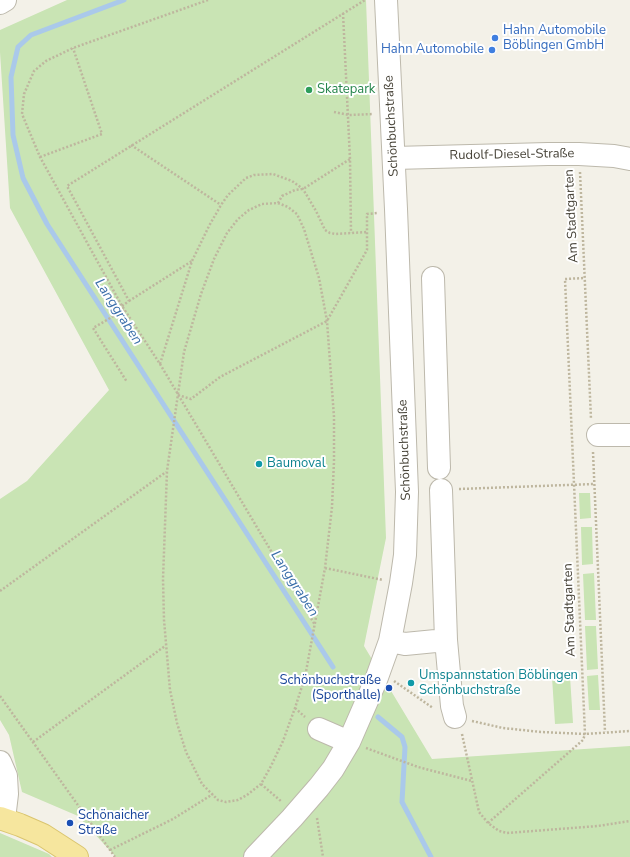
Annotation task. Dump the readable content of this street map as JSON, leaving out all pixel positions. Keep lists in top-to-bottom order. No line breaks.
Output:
{"streets":{"street":["Schönbuchstraße","Rudolf-Diesel-Straße"],"path":["Am Stadtgarten"]},"crossings":[["Schönbuchstraße","Rudolf-Diesel-Straße"],["Rudolf-Diesel-Straße","Am Stadtgarten"]],"water":["Langgraben"],"places":["Hahn Automobile Böblingen GmbH","Hahn Automobile","Skatepark","Baumoval","Umspannstation Böblingen Schönbuchstraße","Schönbuchstraße (Sporthalle)","Schönaicher Straße"]}
